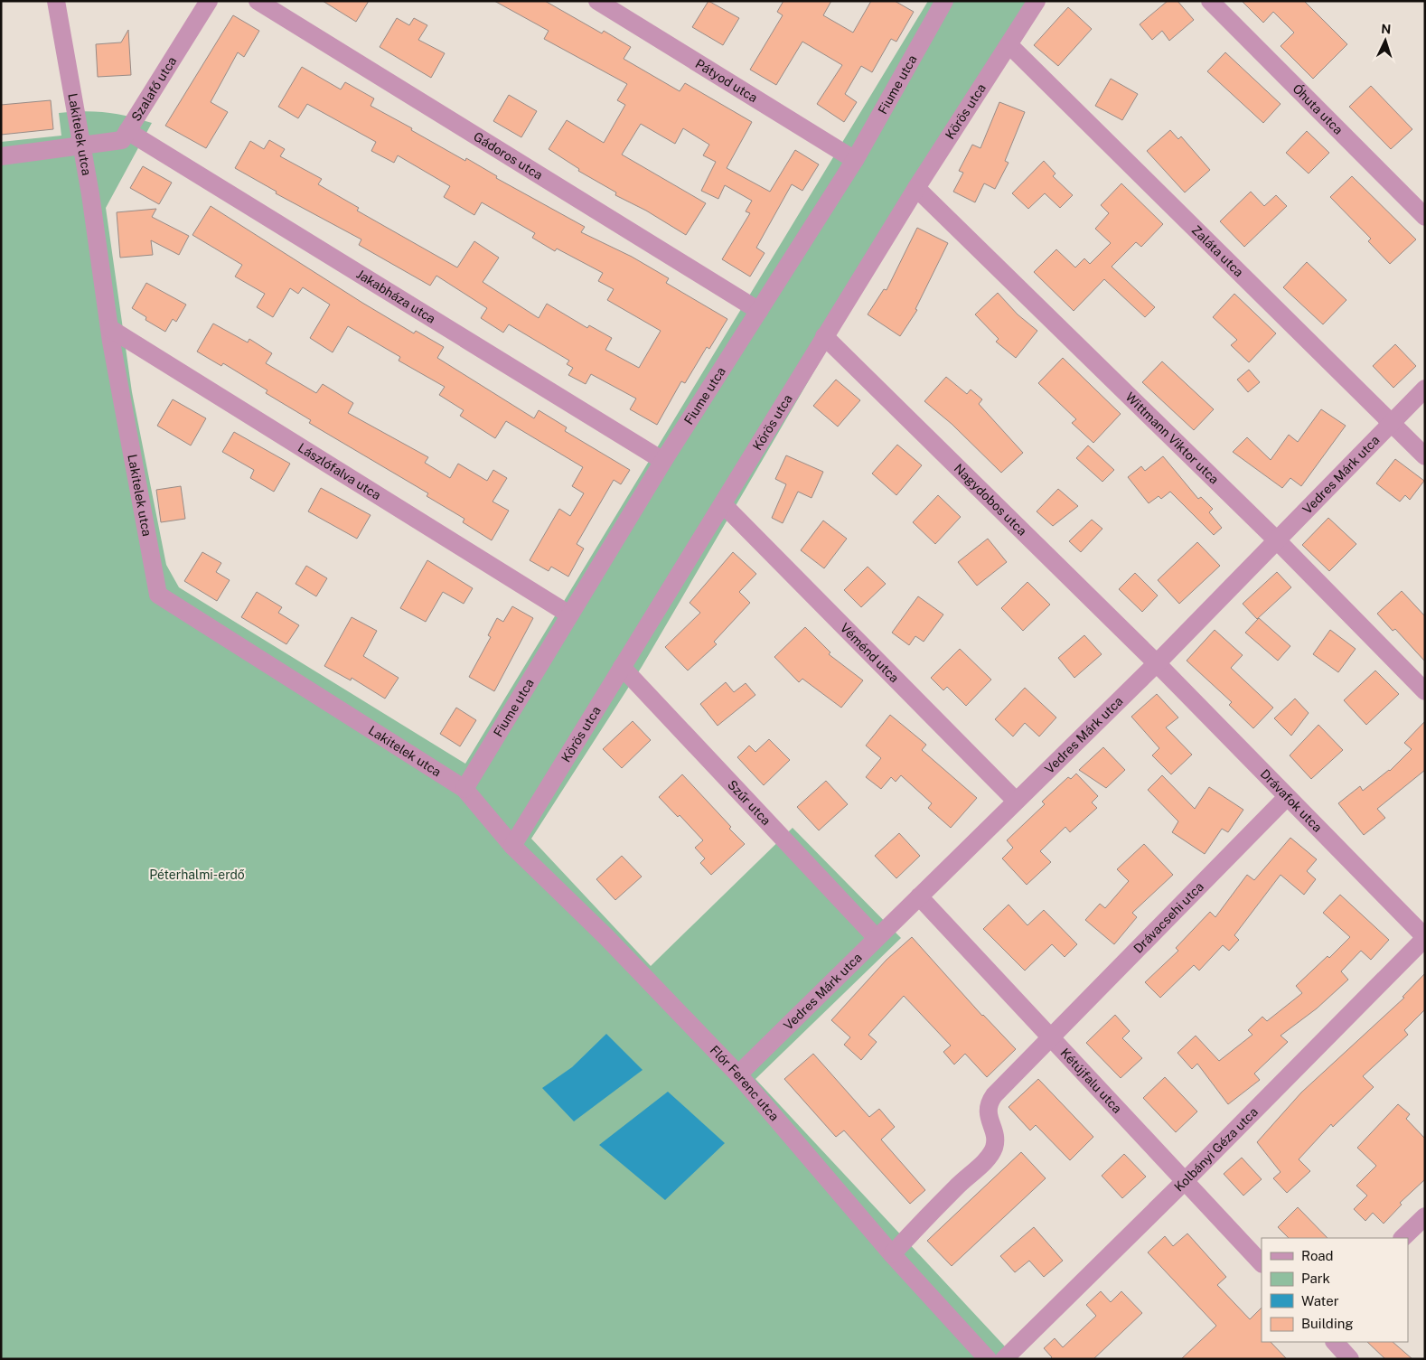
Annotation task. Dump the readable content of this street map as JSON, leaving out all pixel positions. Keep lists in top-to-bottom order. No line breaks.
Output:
{"streets":{"street":["Pátyod utca","Fiume utca","Szalafő utca","Óhuta utca","Körös utca","Lakitelek utca","Gádoros utca","Zaláta utca","Jakabháza utca","Wittmann Viktor utca","Lászlófalva utca","Vedres Márk utca","Nagydobos utca","Véménd utca","Drávafok utca","Szűr utca","Drávacsehi utca","Kétújfalu utca","Flór Ferenc utca","Kolbányi Géza utca"]},"crossings":[["Pátyod utca","Fiume utca"],["Fiume utca","Lakitelek utca"],["Fiume utca","Gádoros utca"],["Fiume utca","Jakabháza utca"],["Fiume utca","Lászlófalva utca"],["Szalafő utca","Lakitelek utca"],["Szalafő utca","Jakabháza utca"],["Körös utca","Zaláta utca"],["Körös utca","Wittmann Viktor utca"],["Körös utca","Nagydobos utca"],["Körös utca","Véménd utca"],["Körös utca","Szűr utca"],["Körös utca","Flór Ferenc utca"],["Lakitelek utca","Lászlófalva utca"],["Lakitelek utca","Flór Ferenc utca"],["Zaláta utca","Vedres Márk utca"],["Wittmann Viktor utca","Vedres Márk utca"],["Vedres Márk utca","Nagydobos utca"],["Vedres Márk utca","Véménd utca"],["Vedres Márk utca","Drávafok utca"],["Vedres Márk utca","Szűr utca"],["Vedres Márk utca","Kétújfalu utca"],["Vedres Márk utca","Flór Ferenc utca"],["Nagydobos utca","Drávafok utca"],["Drávafok utca","Drávacsehi utca"],["Drávafok utca","Kolbányi Géza utca"],["Drávacsehi utca","Kétújfalu utca"],["Drávacsehi utca","Flór Ferenc utca"],["Kétújfalu utca","Kolbányi Géza utca"]],"parks":["Péterhalmi-erdő"],"legend":["Road","Park","Water","Building"],"north":"top"}
